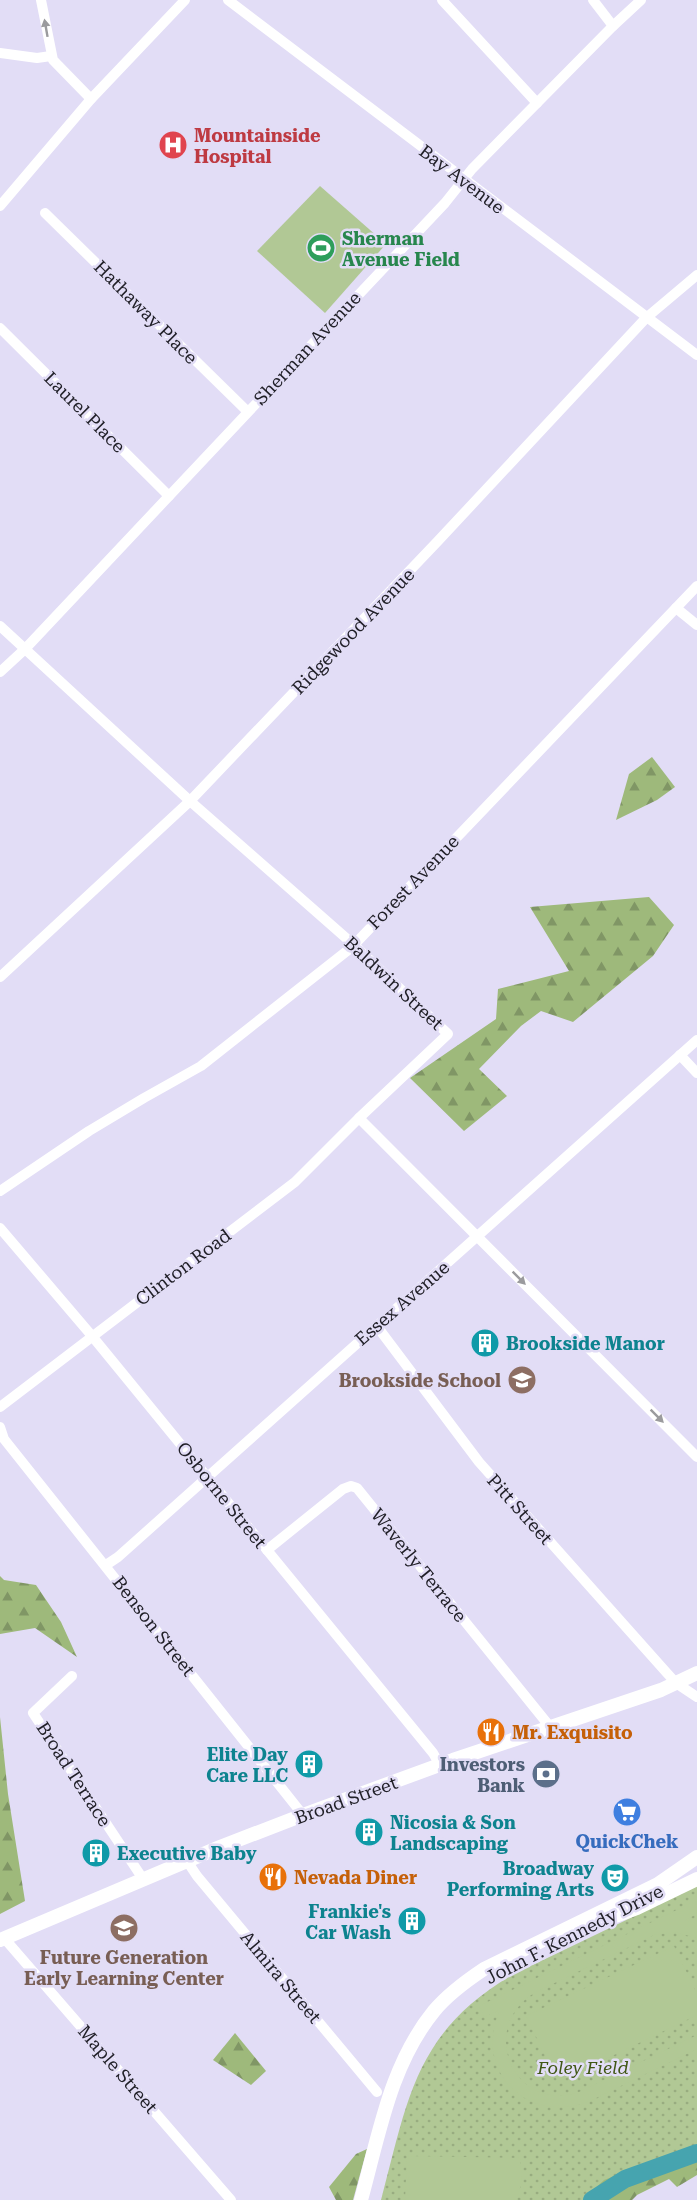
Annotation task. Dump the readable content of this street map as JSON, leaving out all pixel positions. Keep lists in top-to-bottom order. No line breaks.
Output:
{"streets":{"main road":["Broad Street","John F. Kennedy Drive"],"street":["Bay Avenue","Hathaway Place","Sherman Avenue","Laurel Place","Ridgewood Avenue","Forest Avenue","Baldwin Street","Clinton Road","Essex Avenue","Osborne Street","Pitt Street","Waverly Terrace","Benson Street","Broad Terrace","Almira Street","Maple Street"]},"crossings":[["Bay Avenue","Sherman Avenue"],["Bay Avenue","Ridgewood Avenue"],["Hathaway Place","Sherman Avenue"],["Sherman Avenue","Laurel Place"],["Sherman Avenue","Baldwin Street"],["Ridgewood Avenue","Baldwin Street"],["Forest Avenue","Baldwin Street"],["Baldwin Street","Clinton Road"],["Clinton Road","Osborne Street"],["Essex Avenue","Osborne Street"],["Essex Avenue","Pitt Street"],["Essex Avenue","Benson Street"],["Osborne Street","Waverly Terrace"],["Osborne Street","Broad Street"],["Pitt Street","Broad Street"],["Waverly Terrace","Broad Street"],["Benson Street","Broad Street"],["Broad Terrace","Broad Street"],["Broad Street","Almira Street"],["Broad Street","Maple Street"]],"parks":["Foley Field"],"places":{"hospital":["Mountainside Hospital"],"sports":["Sherman Avenue Field"],"building":["Brookside Manor","Elite Day Care LLC","Nicosia & Son Landscaping","Executive Baby","Frankie's Car Wash"],"school or university":["Brookside School","Future Generation Early Learning Center"],"restaurant":["Mr. Exquisito","Nevada Diner"],"bank":["Investors Bank"],"supermarket":["QuickChek"],"theatre":["Broadway Performing Arts"]}}
